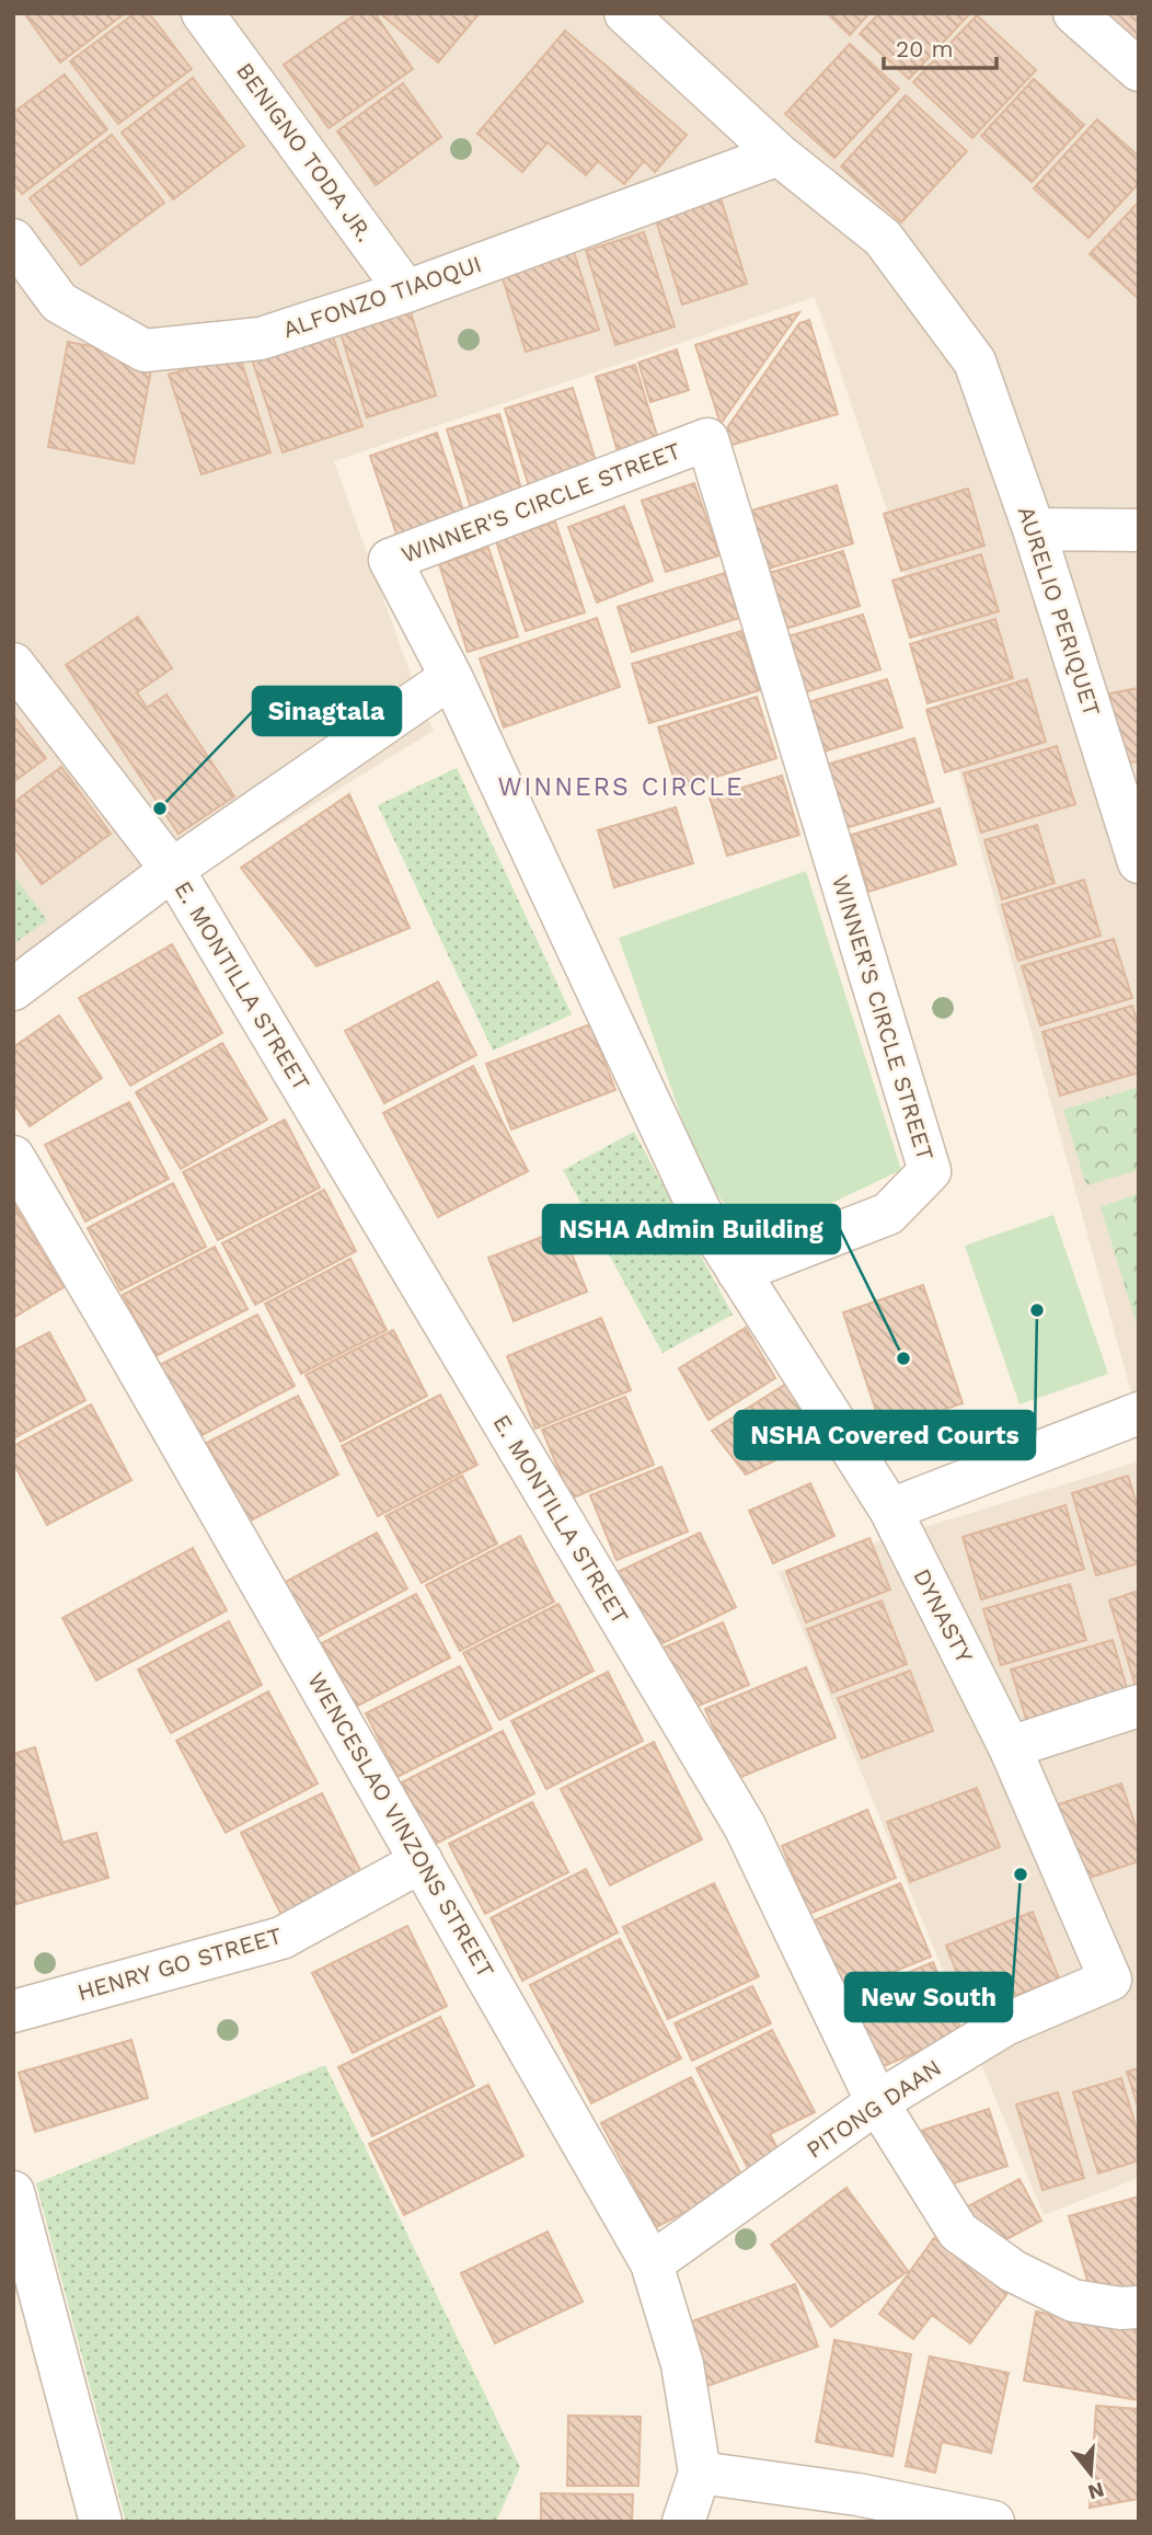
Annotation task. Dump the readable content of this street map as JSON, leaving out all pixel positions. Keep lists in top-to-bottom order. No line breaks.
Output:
{"streets":{"street":["BENIGNO TODA JR.","ALFONZO TIAOQUI","WINNER'S CIRCLE STREET","AURELIO PERIQUET","E. MONTILLA STREET","DYNASTY","WENCESLAO VINZONS STREET","HENRY GO STREET","PITONG DAAN"]},"crossings":[["BENIGNO TODA JR.","ALFONZO TIAOQUI"],["ALFONZO TIAOQUI","AURELIO PERIQUET"],["WINNER'S CIRCLE STREET","DYNASTY"],["E. MONTILLA STREET","PITONG DAAN"],["DYNASTY","PITONG DAAN"],["WENCESLAO VINZONS STREET","HENRY GO STREET"],["WENCESLAO VINZONS STREET","PITONG DAAN"]],"districts":["WINNERS CIRCLE"],"places":["Sinagtala","NSHA Covered Courts","NSHA Admin Building","New South"],"scale_bar":"20 m","north":"bottom"}
